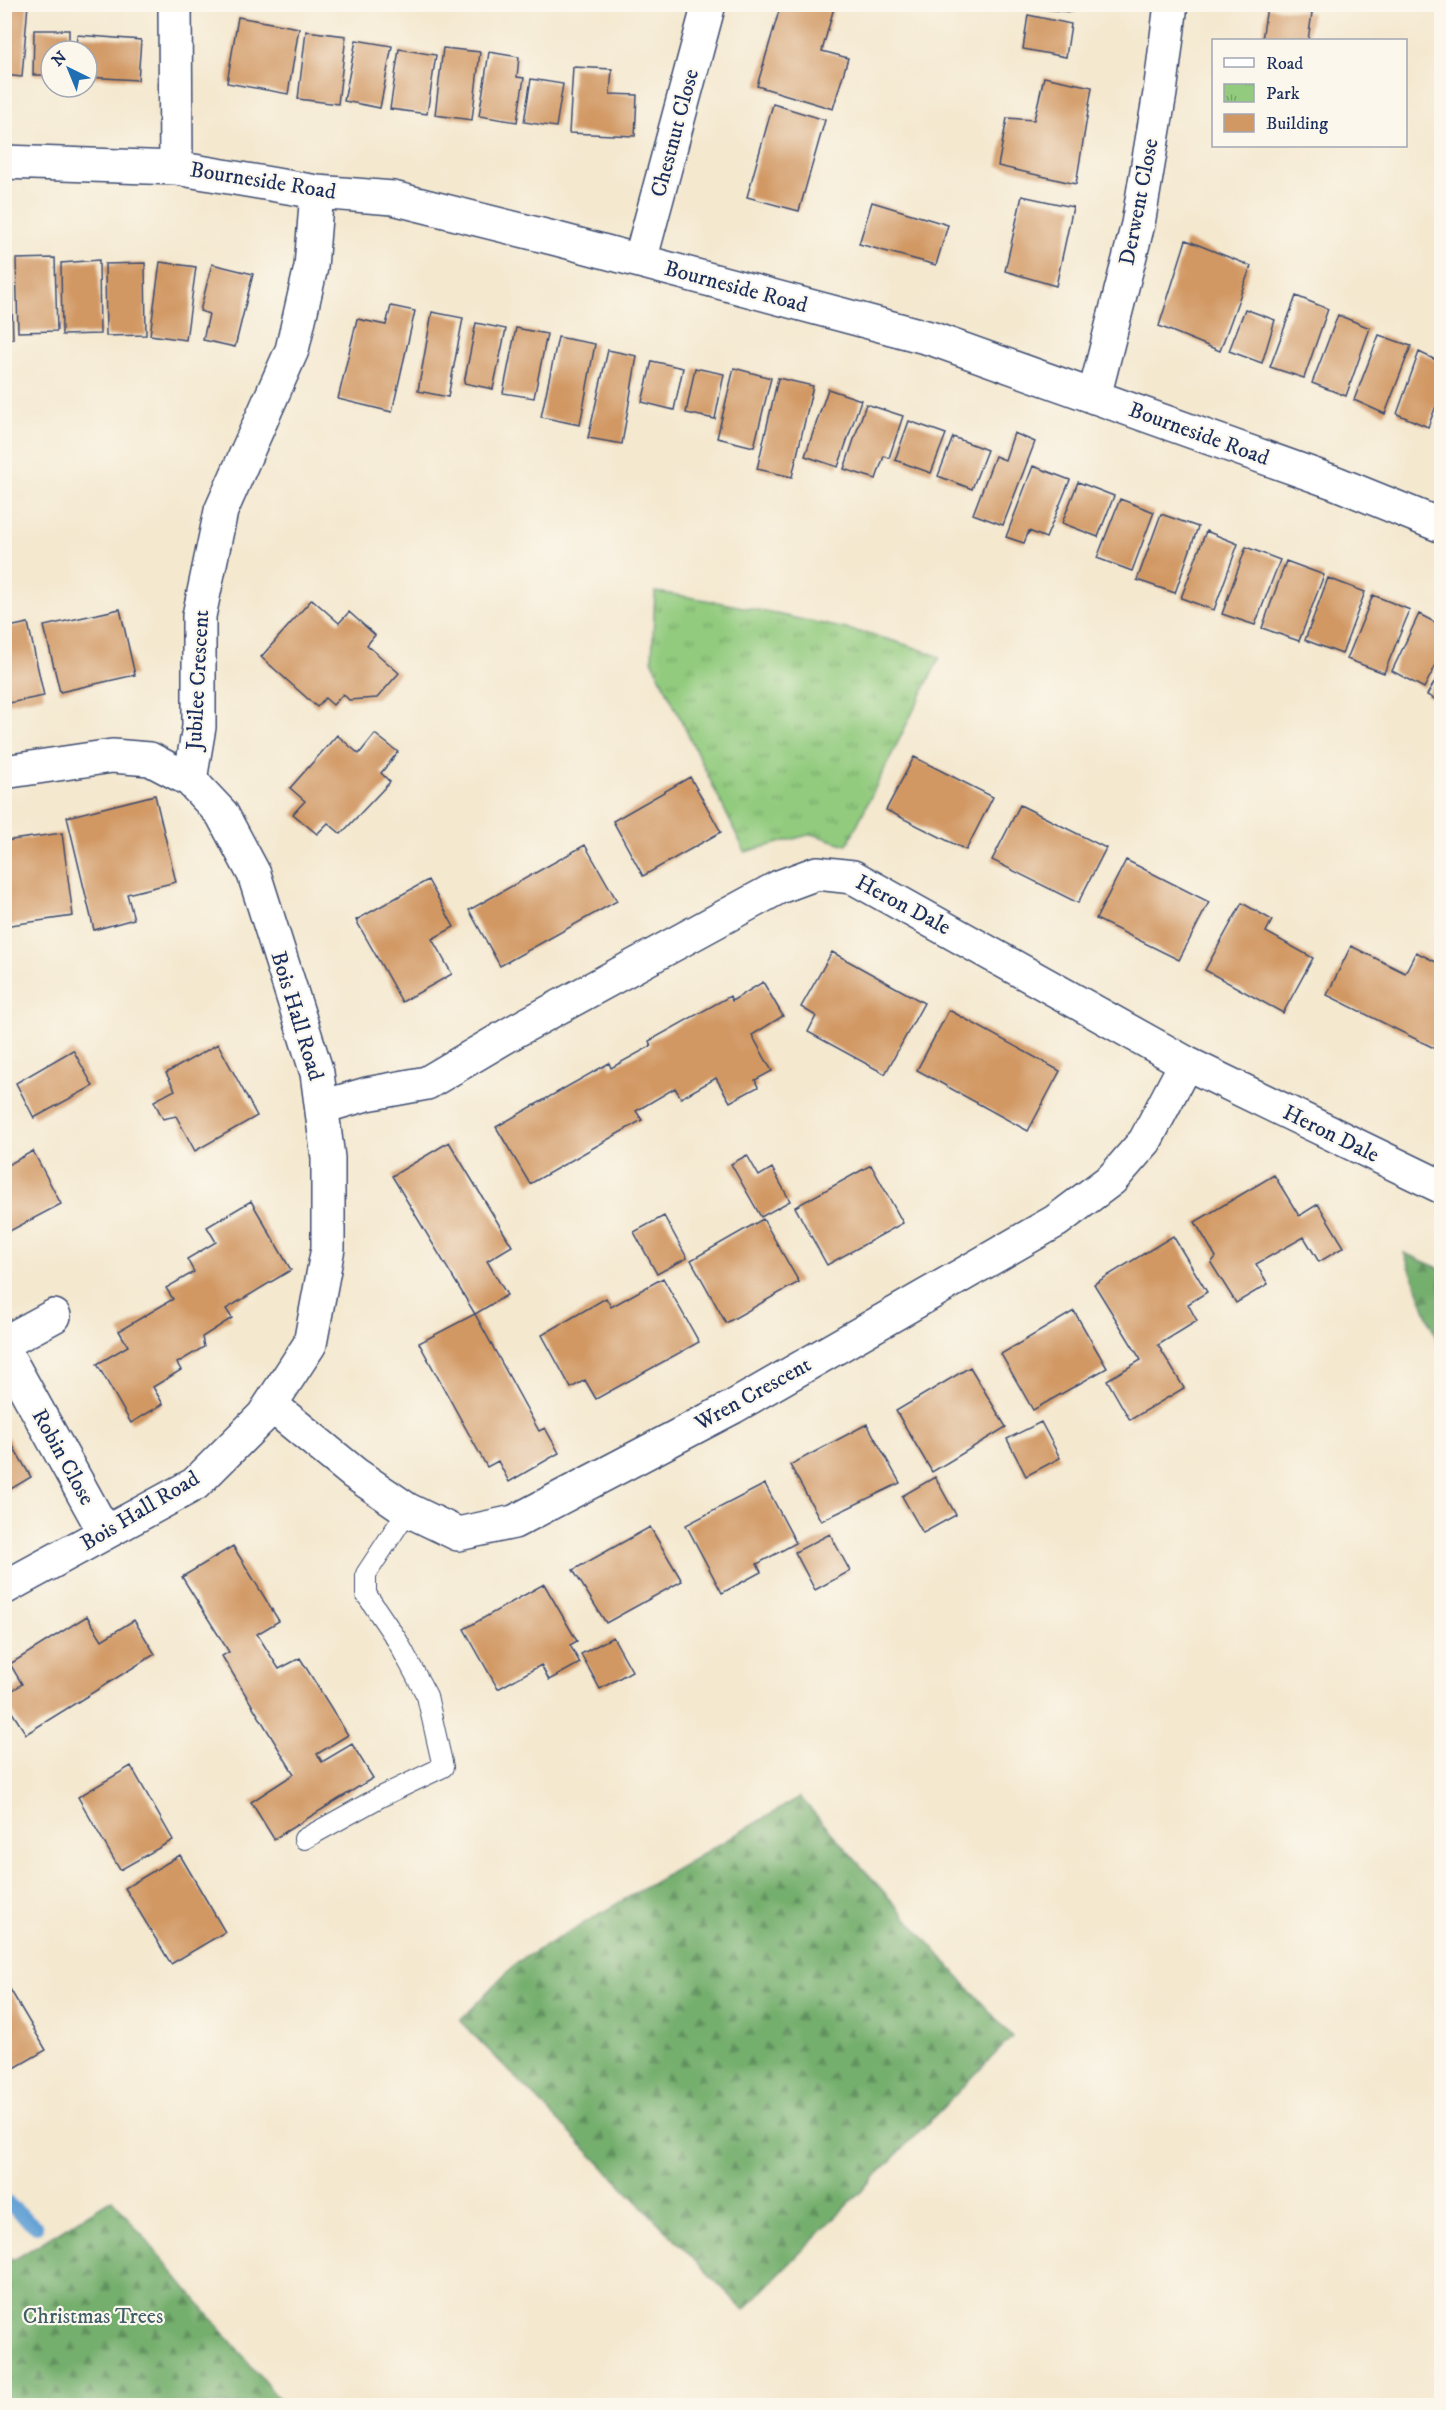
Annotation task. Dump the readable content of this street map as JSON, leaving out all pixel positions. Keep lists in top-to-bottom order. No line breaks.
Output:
{"streets":{"street":["Chestnut Close","Bourneside Road","Derwent Close","Jubilee Crescent","Heron Dale","Bois Hall Road","Wren Crescent","Robin Close"]},"crossings":[["Chestnut Close","Bourneside Road"],["Bourneside Road","Derwent Close"],["Bourneside Road","Jubilee Crescent"],["Jubilee Crescent","Bois Hall Road"],["Heron Dale","Bois Hall Road"],["Heron Dale","Wren Crescent"],["Bois Hall Road","Wren Crescent"],["Bois Hall Road","Robin Close"]],"parks":["Christmas Trees"],"legend":["Road","Park","Building"],"north":"top left"}
